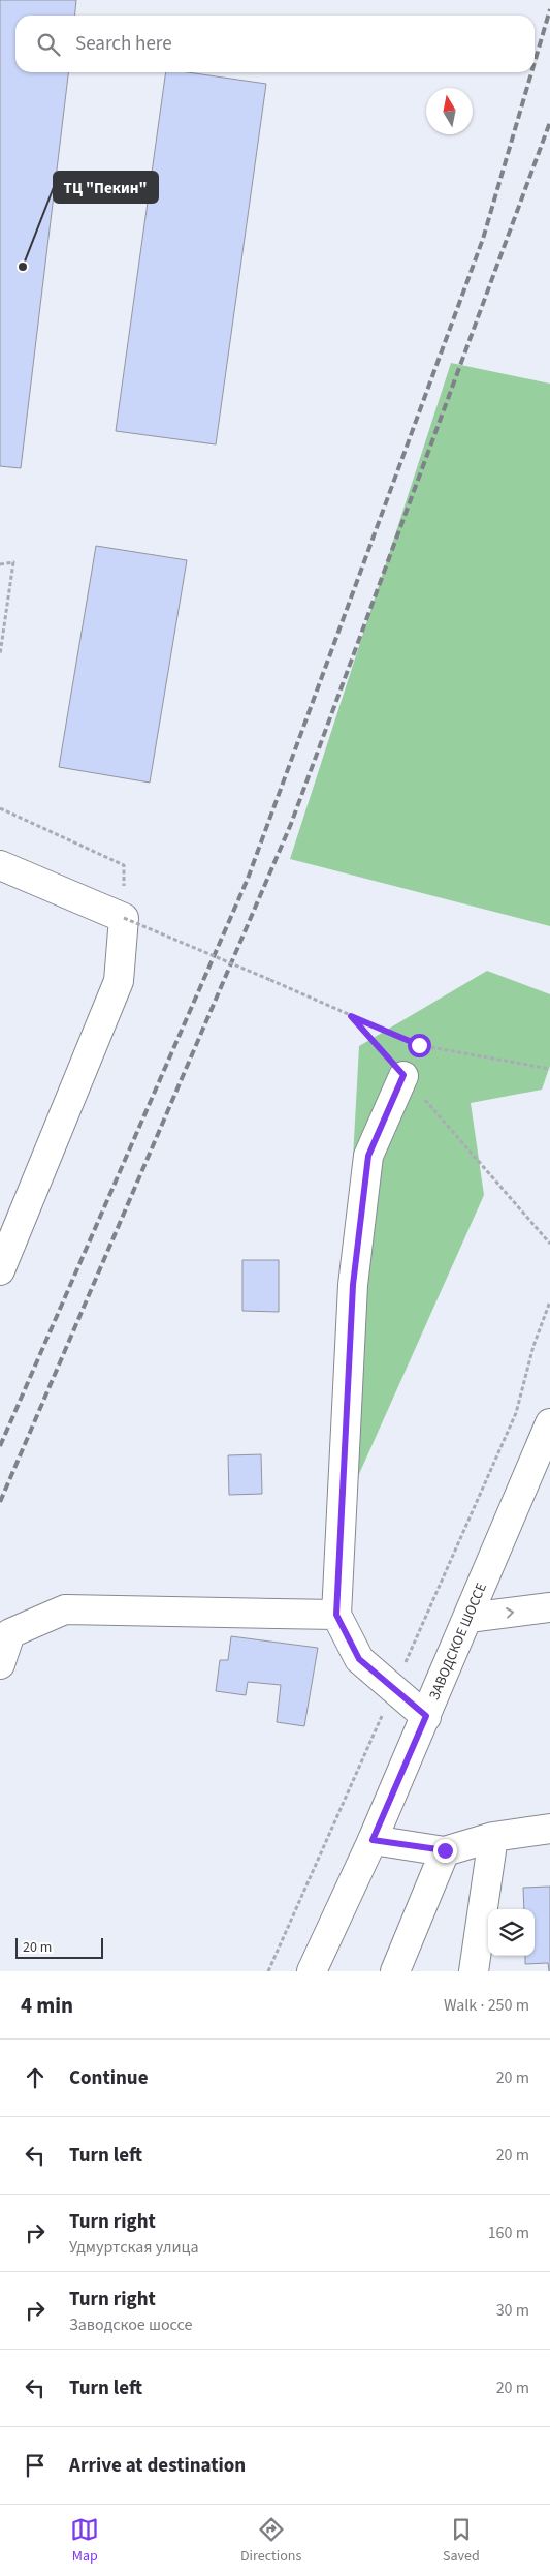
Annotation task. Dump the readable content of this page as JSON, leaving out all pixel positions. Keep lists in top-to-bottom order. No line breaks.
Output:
{"streets":{"street":["ЗАВОДСКОЕ ШОССЕ"]},"places":["ТЦ \"Пекин\""],"scale_bar":"20 m","north":"top","page":{"search":"Search here","scale":"20 m","heading":["4 min","Walk · 250 m"],"list":[["Continue","20 m"],["Turn left","20 m"],["Turn right","Удмуртская улица","160 m"],["Turn right","Заводское шоссе","30 m"],["Turn left","20 m"],"Arrive at destination"],"nav":["Map","Directions","Saved"]}}
